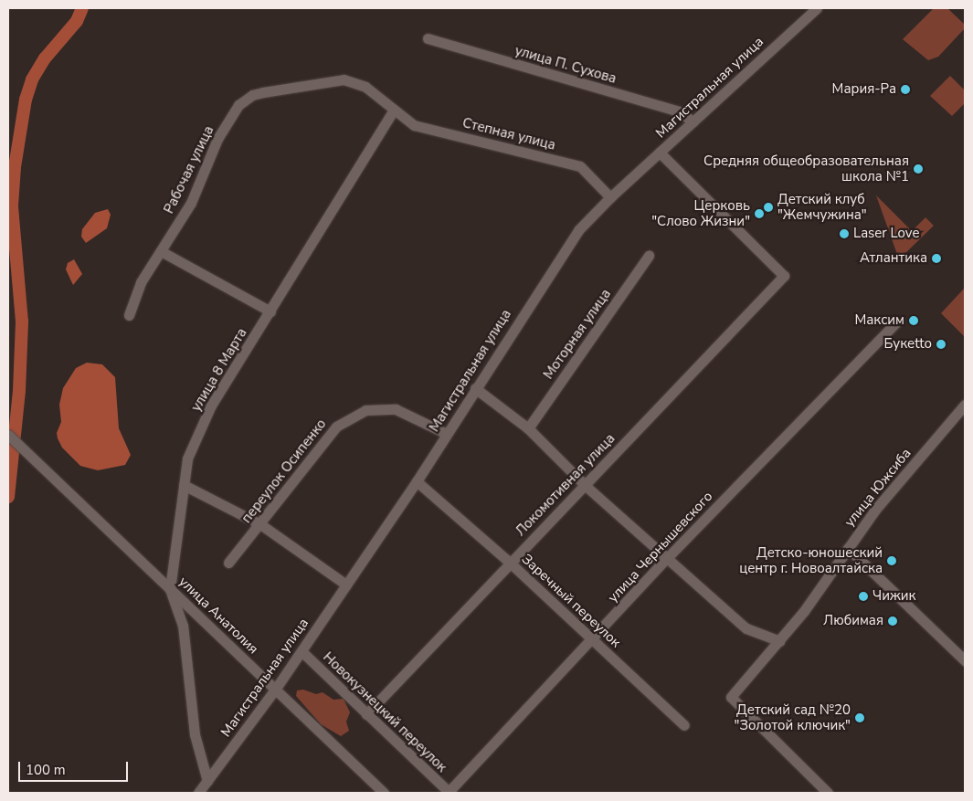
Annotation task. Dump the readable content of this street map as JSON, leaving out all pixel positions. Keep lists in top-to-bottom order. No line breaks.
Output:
{"streets":{"street":["улица П. Сухова","Магистральная улица","Степная улица","Рабочая улица","Моторная улица","улица 8 Марта","переулок Осипенко","Локомотивная улица","улица Южсиба","улица Чернышевского","Заречный переулок","улица Анатолия","Новокузнецкий переулок"]},"crossings":[["улица П. Сухова","Магистральная улица"],["Магистральная улица","Степная улица"],["Магистральная улица","улица 8 Марта"],["Магистральная улица","переулок Осипенко"],["Магистральная улица","Локомотивная улица"],["Магистральная улица","Заречный переулок"],["Магистральная улица","улица Анатолия"],["Магистральная улица","Новокузнецкий переулок"],["Степная улица","Рабочая улица"],["Степная улица","улица 8 Марта"],["Рабочая улица","улица 8 Марта"],["улица 8 Марта","улица Анатолия"],["Локомотивная улица","Заречный переулок"],["Локомотивная улица","Новокузнецкий переулок"],["улица Чернышевского","Заречный переулок"],["улица Чернышевского","Новокузнецкий переулок"]],"places":["Мария-Ра","Средняя общеобразовательная школа №1","Детский клуб \"Жемчужина\"","Церковь \"Слово Жизни\"","Laser Love","Атлантика","Максим","Букеttо","Детско-юношеский центр г. Новоалтайска","Чижик","Любимая","Детский сад №20 \"Золотой ключик\""],"scale_bar":"100 m"}
